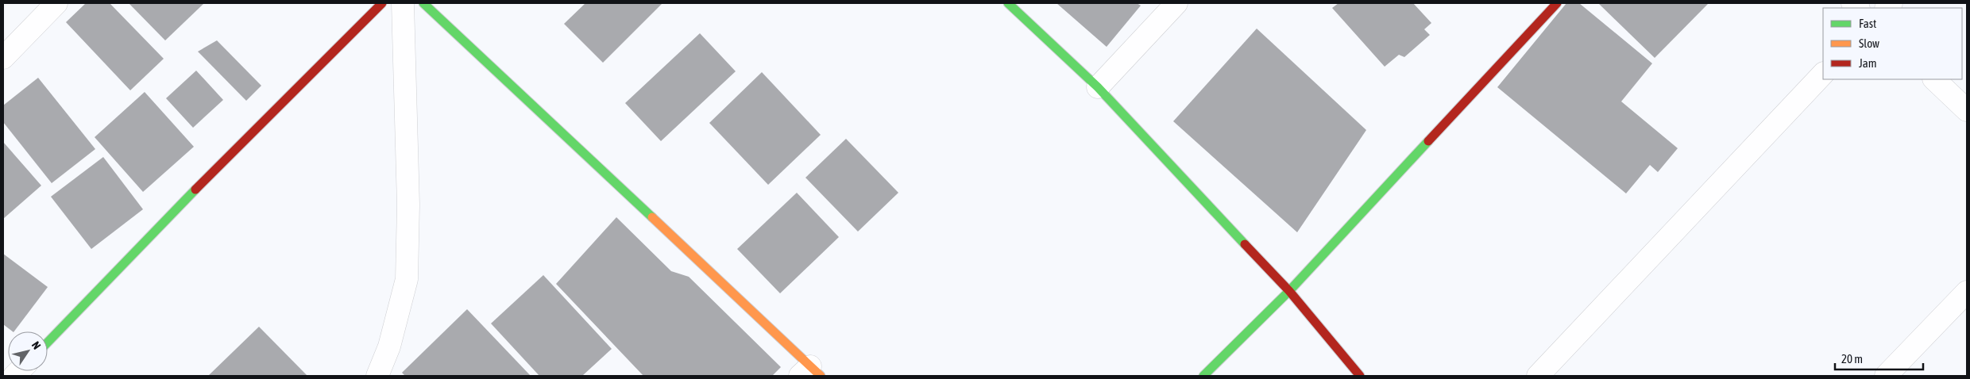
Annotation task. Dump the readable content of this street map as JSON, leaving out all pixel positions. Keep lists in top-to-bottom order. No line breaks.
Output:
{"legend":["Fast","Slow","Jam"],"scale_bar":"20 m","north":"top right"}
